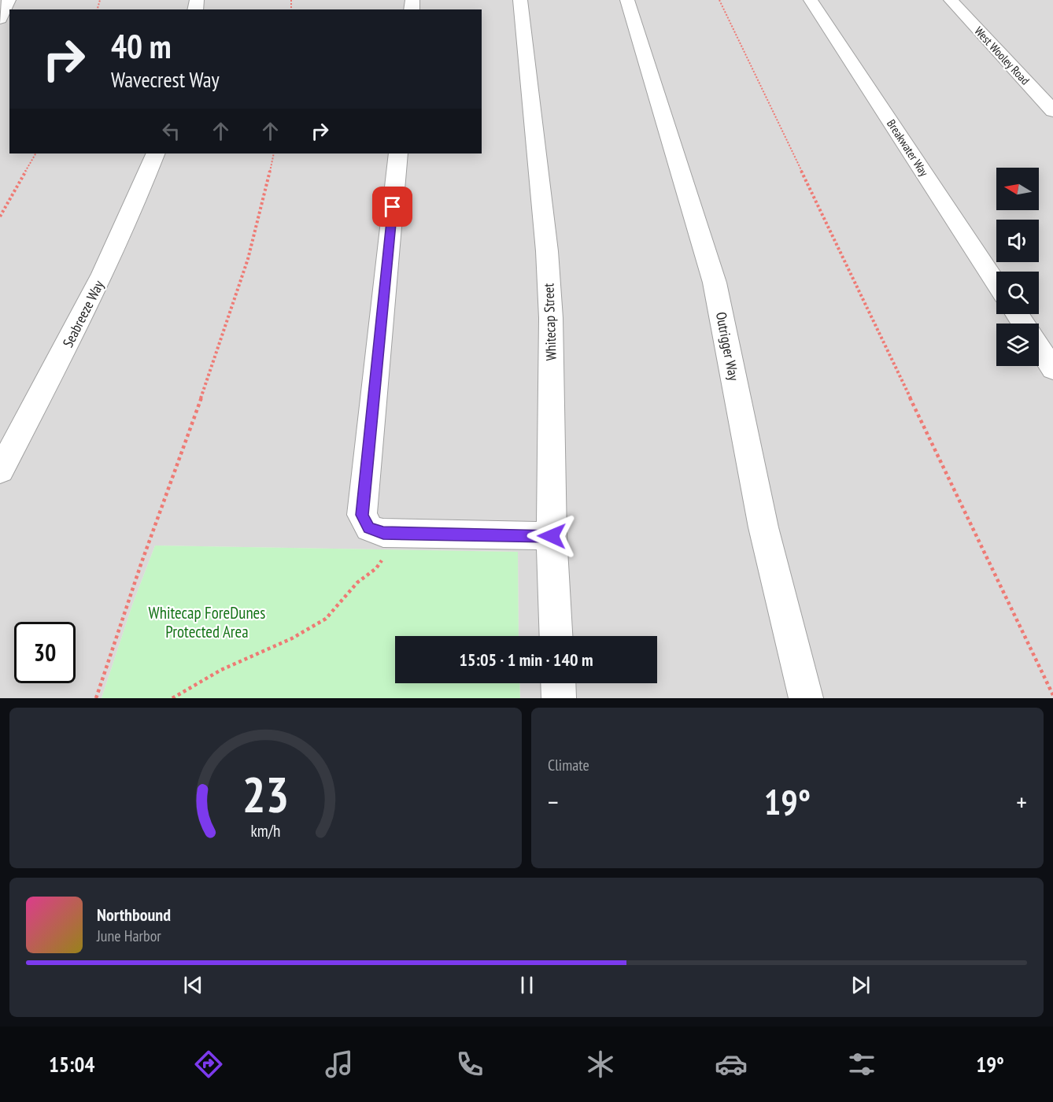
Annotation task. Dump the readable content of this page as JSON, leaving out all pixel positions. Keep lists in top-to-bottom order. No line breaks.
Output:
{"streets":{"street":["West Wooley Road","Breakwater Way","Seabreeze Way","Whitecap Street","Outrigger Way"]},"parks":["Whitecap ForeDunes Protected Area"],"north":"left","page":{"turn":["40 m","Wavecrest Way"],"limit":"30","trip":"15:05 · 1 min · 140 m","tile":"Climate","heat":["−","19°","+"],"song":["Northbound","June Harbor"],"tabs":["15:04","19°"],"gauge":["23","km/h"]}}
